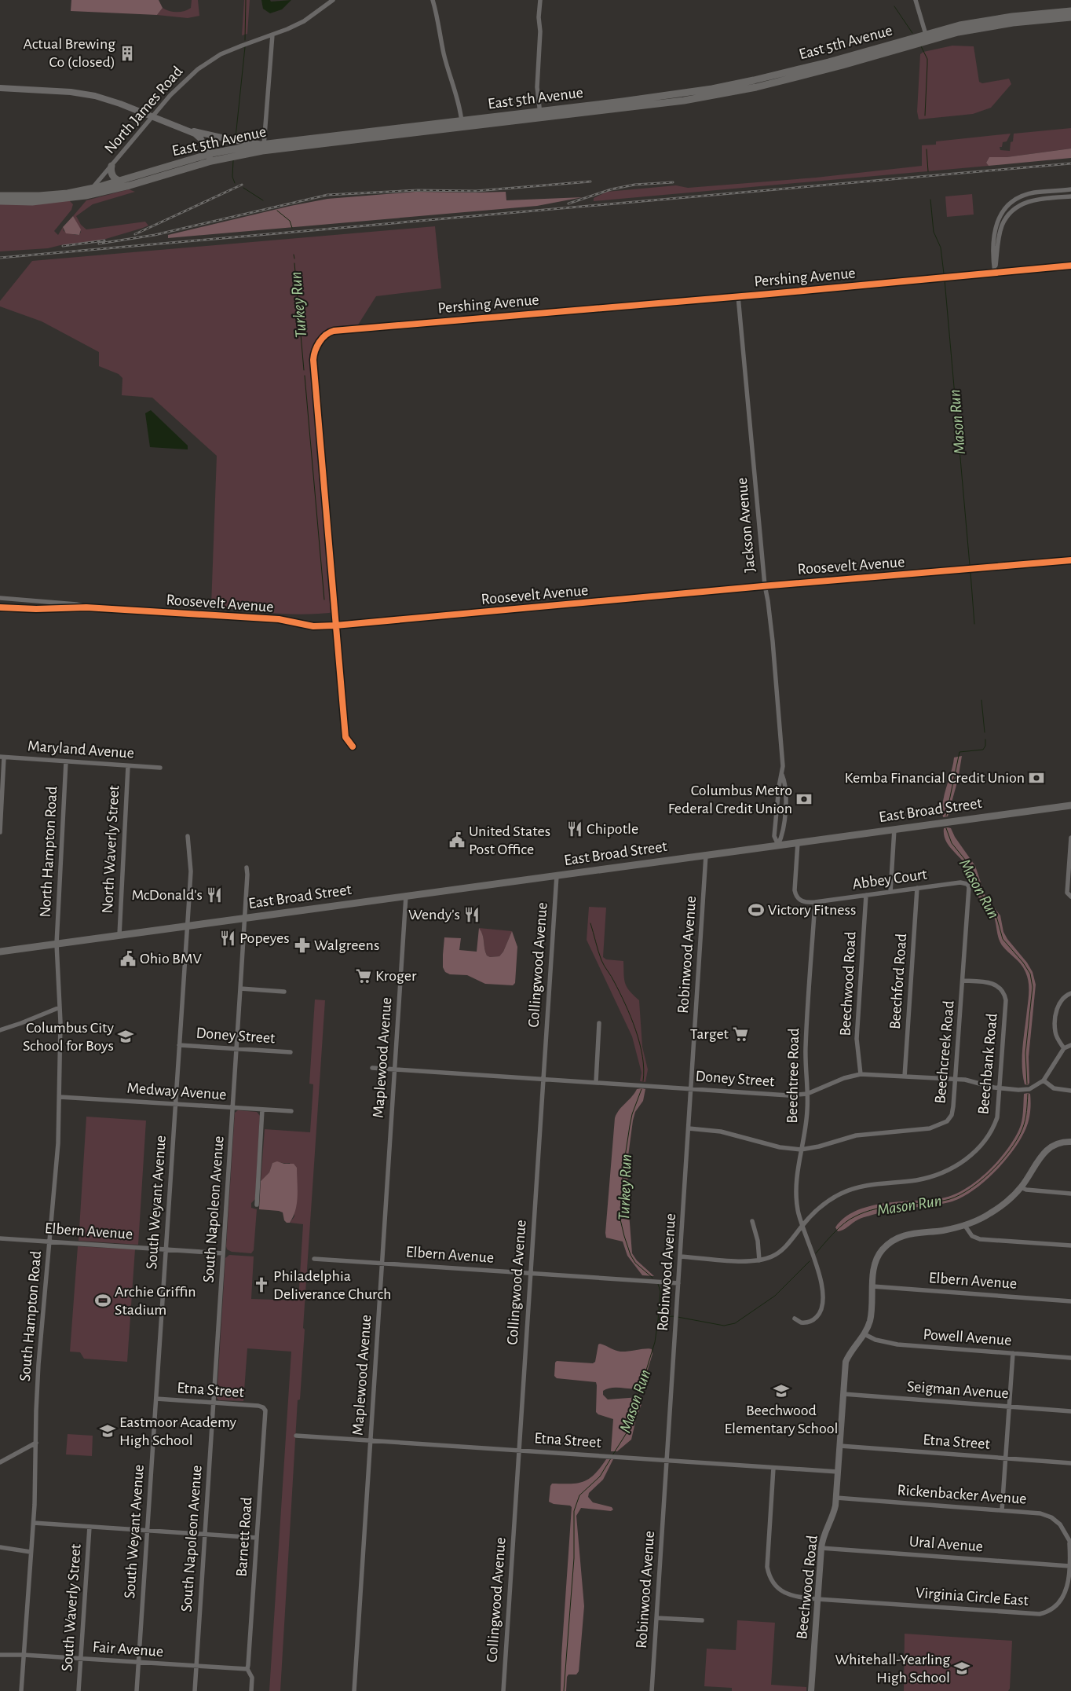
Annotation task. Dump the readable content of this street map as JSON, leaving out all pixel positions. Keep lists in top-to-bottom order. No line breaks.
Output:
{"streets":{"main road":["East 5th Avenue","East Broad Street"],"street":["North James Road","Pershing Avenue","Jackson Avenue","Roosevelt Avenue","Maryland Avenue","North Waverly Street","North Hampton Road","Abbey Court","Robinwood Avenue","Collingwood Avenue","Beechford Road","Beechwood Road","Doney Street","Beechcreek Road","Maplewood Avenue","Beechbank Road","Beechtree Road","Medway Avenue","South Weyant Avenue","South Napoleon Avenue","Elbern Avenue","South Hampton Road","Powell Avenue","Etna Street","Seigman Avenue","Rickenbacker Avenue","Barnett Road","Ural Avenue","Virginia Circle East","South Waverly Street","Fair Avenue"]},"crossings":[["East 5th Avenue","North James Road"],["Pershing Avenue","Jackson Avenue"],["Pershing Avenue","Roosevelt Avenue"],["Jackson Avenue","Roosevelt Avenue"],["Jackson Avenue","East Broad Street"],["Maryland Avenue","North Waverly Street"],["Maryland Avenue","North Hampton Road"],["East Broad Street","North Waverly Street"],["East Broad Street","North Hampton Road"],["East Broad Street","Robinwood Avenue"],["East Broad Street","Collingwood Avenue"],["East Broad Street","Maplewood Avenue"],["East Broad Street","South Weyant Avenue"],["East Broad Street","South Napoleon Avenue"],["East Broad Street","South Hampton Road"],["North Hampton Road","South Hampton Road"],["Abbey Court","Beechford Road"],["Abbey Court","Beechwood Road"],["Abbey Court","Beechcreek Road"],["Abbey Court","Beechtree Road"],["Robinwood Avenue","Doney Street"],["Robinwood Avenue","Beechcreek Road"],["Robinwood Avenue","Beechbank Road"],["Robinwood Avenue","Elbern Avenue"],["Robinwood Avenue","Etna Street"],["Collingwood Avenue","Doney Street"],["Collingwood Avenue","Elbern Avenue"],["Collingwood Avenue","Etna Street"],["Beechford Road","Doney Street"],["Beechwood Road","Doney Street"],["Beechwood Road","Powell Avenue"],["Beechwood Road","Etna Street"],["Beechwood Road","Seigman Avenue"],["Beechwood Road","Rickenbacker Avenue"],["Beechwood Road","Ural Avenue"],["Beechwood Road","Virginia Circle East"],["Doney Street","Beechcreek Road"],["Doney Street","Maplewood Avenue"],["Doney Street","Beechbank Road"],["Doney Street","Beechtree Road"],["Doney Street","South Weyant Avenue"],["Doney Street","South Napoleon Avenue"],["Beechcreek Road","Beechbank Road"],["Beechcreek Road","Beechtree Road"],["Maplewood Avenue","Elbern Avenue"],["Maplewood Avenue","Etna Street"],["Beechbank Road","Beechtree Road"],["Medway Avenue","South Weyant Avenue"],["Medway Avenue","South Napoleon Avenue"],["Medway Avenue","South Hampton Road"],["South Weyant Avenue","Elbern Avenue"],["South Weyant Avenue","Etna Street"],["South Weyant Avenue","Fair Avenue"],["South Napoleon Avenue","Elbern Avenue"],["South Napoleon Avenue","Etna Street"],["South Napoleon Avenue","Fair Avenue"],["Elbern Avenue","South Hampton Road"],["South Hampton Road","Fair Avenue"],["Etna Street","Barnett Road"],["Etna Street","Virginia Circle East"],["Rickenbacker Avenue","Virginia Circle East"],["Barnett Road","Fair Avenue"],["Ural Avenue","Virginia Circle East"],["South Waverly Street","Fair Avenue"]],"water":["Turkey Run","Mason Run"],"places":{"building":["Actual Brewing Co (closed)"],"bank":["Kemba Financial Credit Union","Columbus Metro Federal Credit Union"],"restaurant":["Chipotle","McDonald's","Wendy's","Popeyes"],"public building":["United States Post Office","Ohio BMV"],"sports":["Victory Fitness","Archie Griffin Stadium"],"pharmacy":["Walgreens"],"supermarket":["Kroger","Target"],"school or university":["Columbus City School for Boys","Beechwood Elementary School","Eastmoor Academy High School","Whitehall-Yearling High School"],"church":["Philadelphia Deliverance Church"]}}
